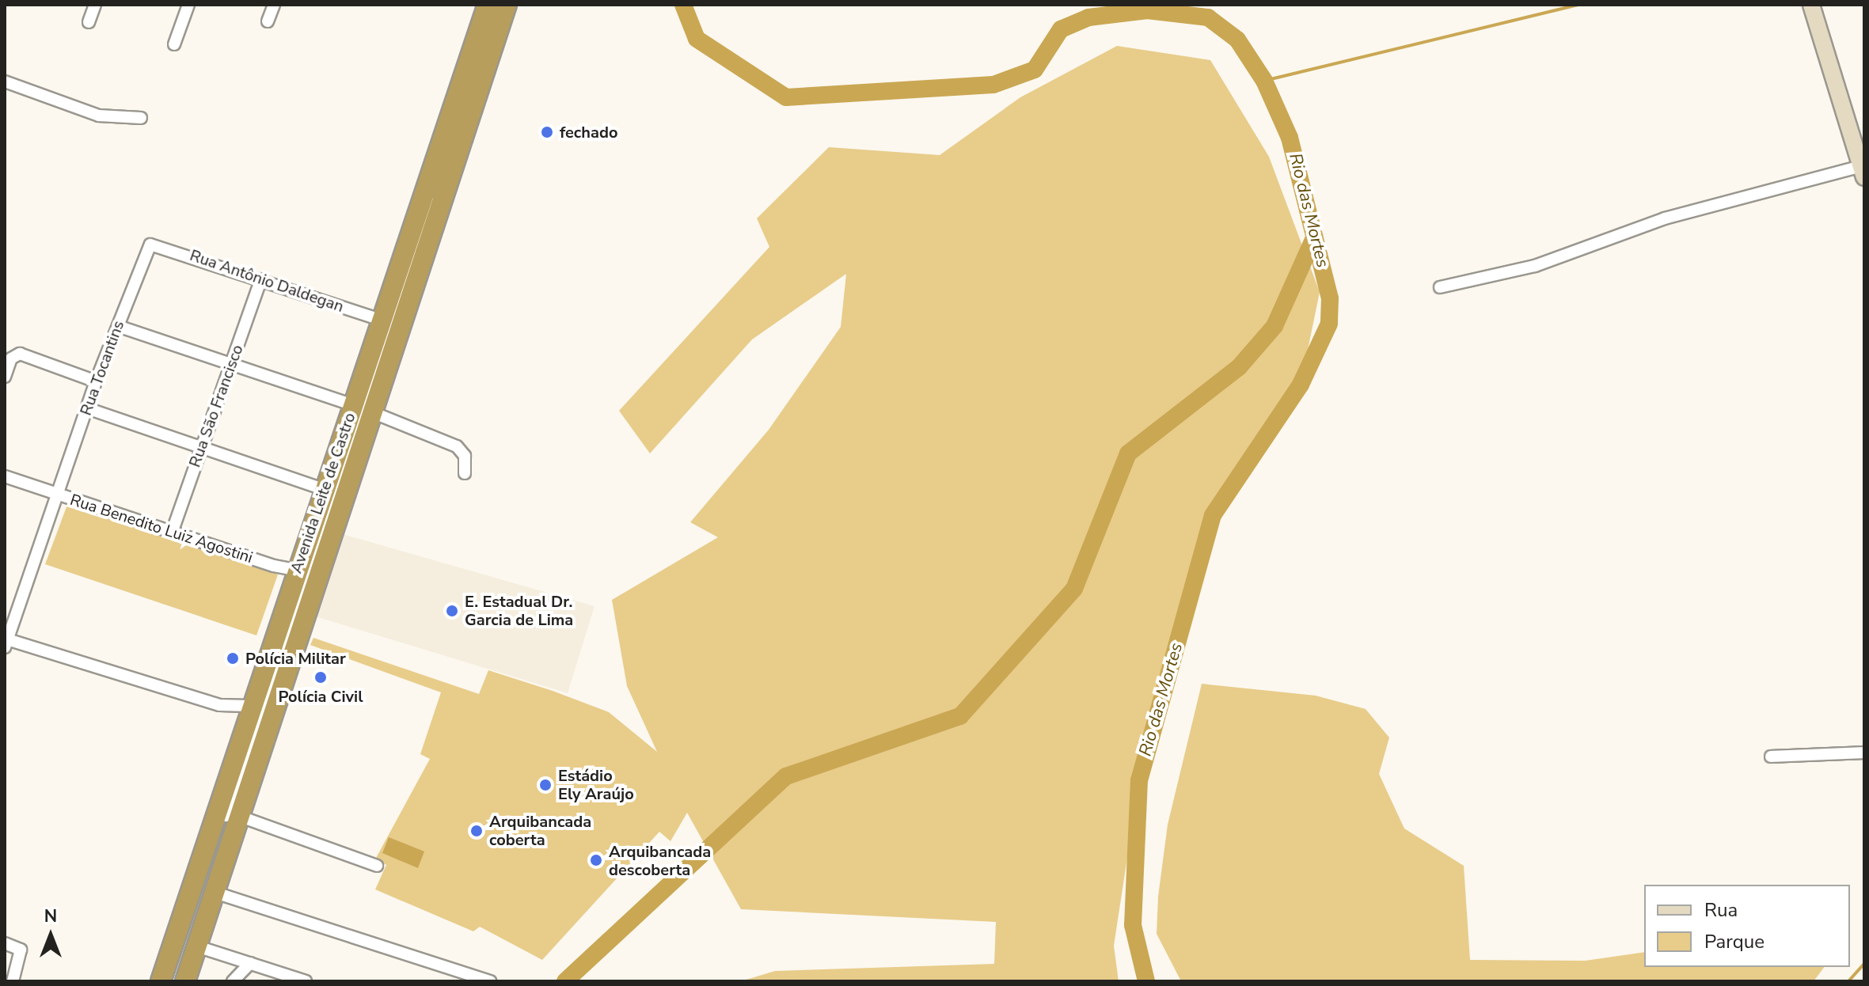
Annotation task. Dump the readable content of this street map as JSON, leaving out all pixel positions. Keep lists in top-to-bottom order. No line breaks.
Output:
{"streets":{"highway":["Avenida Leite de Castro"],"street":["Rua Antônio Daldegan","Rua Tocantins","Rua São Francisco","Rua Benedito Luiz Agostini"]},"crossings":[["Rua Antônio Daldegan","Rua Tocantins"],["Rua Antônio Daldegan","Rua São Francisco"],["Rua Antônio Daldegan","Avenida Leite de Castro"],["Rua Tocantins","Rua Benedito Luiz Agostini"],["Rua São Francisco","Rua Benedito Luiz Agostini"],["Avenida Leite de Castro","Rua Benedito Luiz Agostini"]],"water":["Rio das Mortes"],"places":["fechado","E. Estadual Dr. Garcia de Lima","Polícia Militar","Polícia Civil","Estádio Ely Araújo","Arquibancada coberta","Arquibancada descoberta"],"legend":["Rua","Parque"],"north":"top"}
